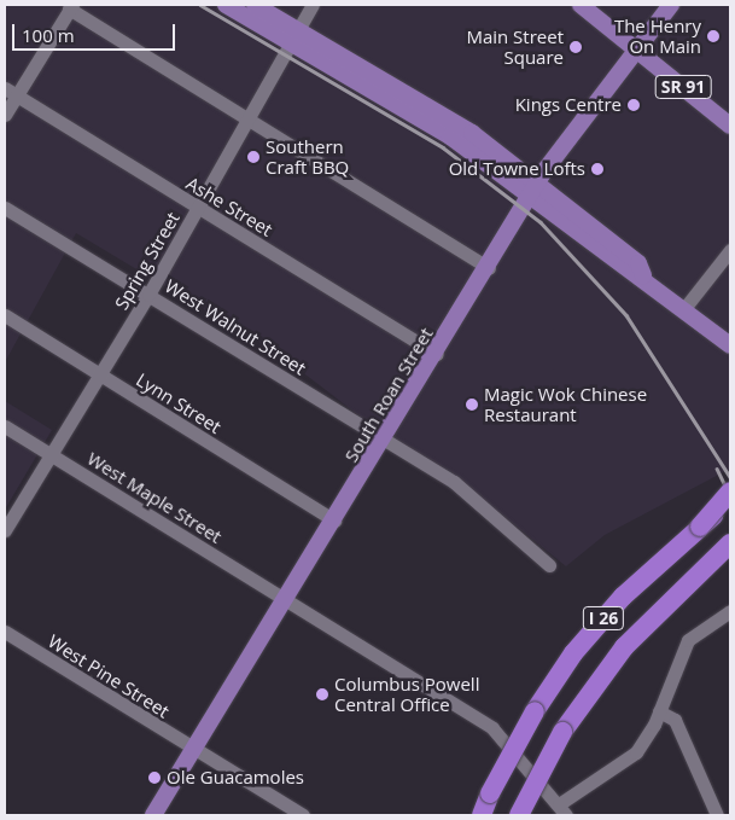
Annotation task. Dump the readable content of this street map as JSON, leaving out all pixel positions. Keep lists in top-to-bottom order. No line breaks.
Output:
{"streets":{"highway":["I 26"],"main road":["SR 91","South Roan Street"],"street":["Ashe Street","Spring Street","West Walnut Street","Lynn Street","West Maple Street","West Pine Street"]},"crossings":[["SR 91","South Roan Street"],["Ashe Street","Spring Street"],["Ashe Street","South Roan Street"],["Spring Street","West Walnut Street"],["Spring Street","Lynn Street"],["Spring Street","West Maple Street"],["West Walnut Street","South Roan Street"],["South Roan Street","Lynn Street"],["South Roan Street","West Maple Street"],["South Roan Street","West Pine Street"]],"places":["The Henry On Main","Main Street Square","Kings Centre","Southern Craft BBQ","Old Towne Lofts","Magic Wok Chinese Restaurant","Columbus Powell Central Office","Ole Guacamoles"],"scale_bar":"100 m"}
